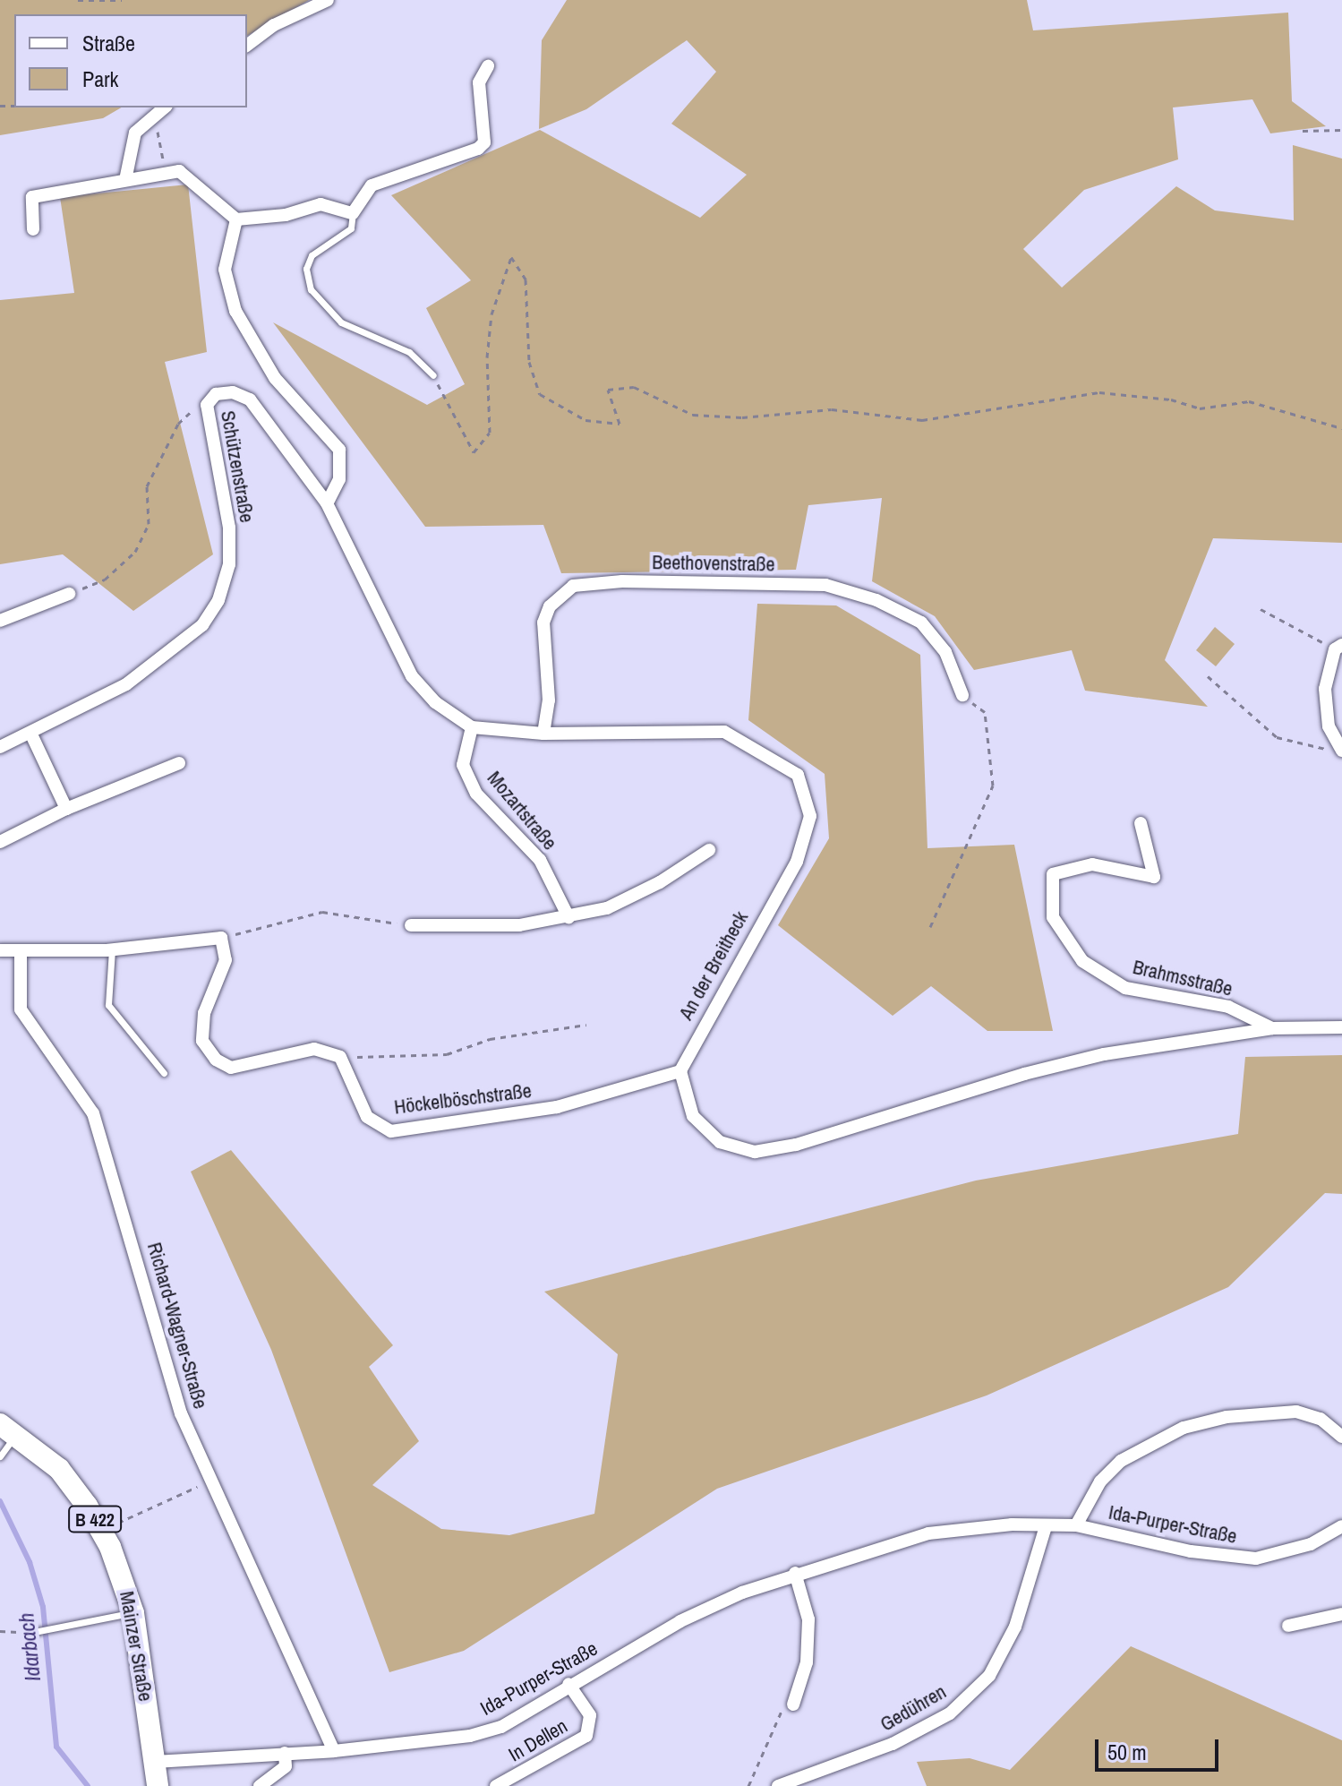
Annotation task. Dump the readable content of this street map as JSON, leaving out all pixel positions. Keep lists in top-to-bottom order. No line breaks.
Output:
{"streets":{"main road":["B 422","Mainzer Straße"],"street":["Schützenstraße","Beethovenstraße","Mozartstraße","An der Breitheck","Brahmsstraße","Höckelböschstraße","Richard-Wagner-Straße","Ida-Purper-Straße","Gedühren","In Dellen"]},"crossings":[["Schützenstraße","An der Breitheck"],["Beethovenstraße","An der Breitheck"],["Mozartstraße","An der Breitheck"],["An der Breitheck","Höckelböschstraße"],["Richard-Wagner-Straße","Ida-Purper-Straße"],["Ida-Purper-Straße","Mainzer Straße"],["Ida-Purper-Straße","Gedühren"],["Ida-Purper-Straße","In Dellen"]],"water":["Idarbach"],"legend":["Straße","Park"],"scale_bar":"50 m"}
